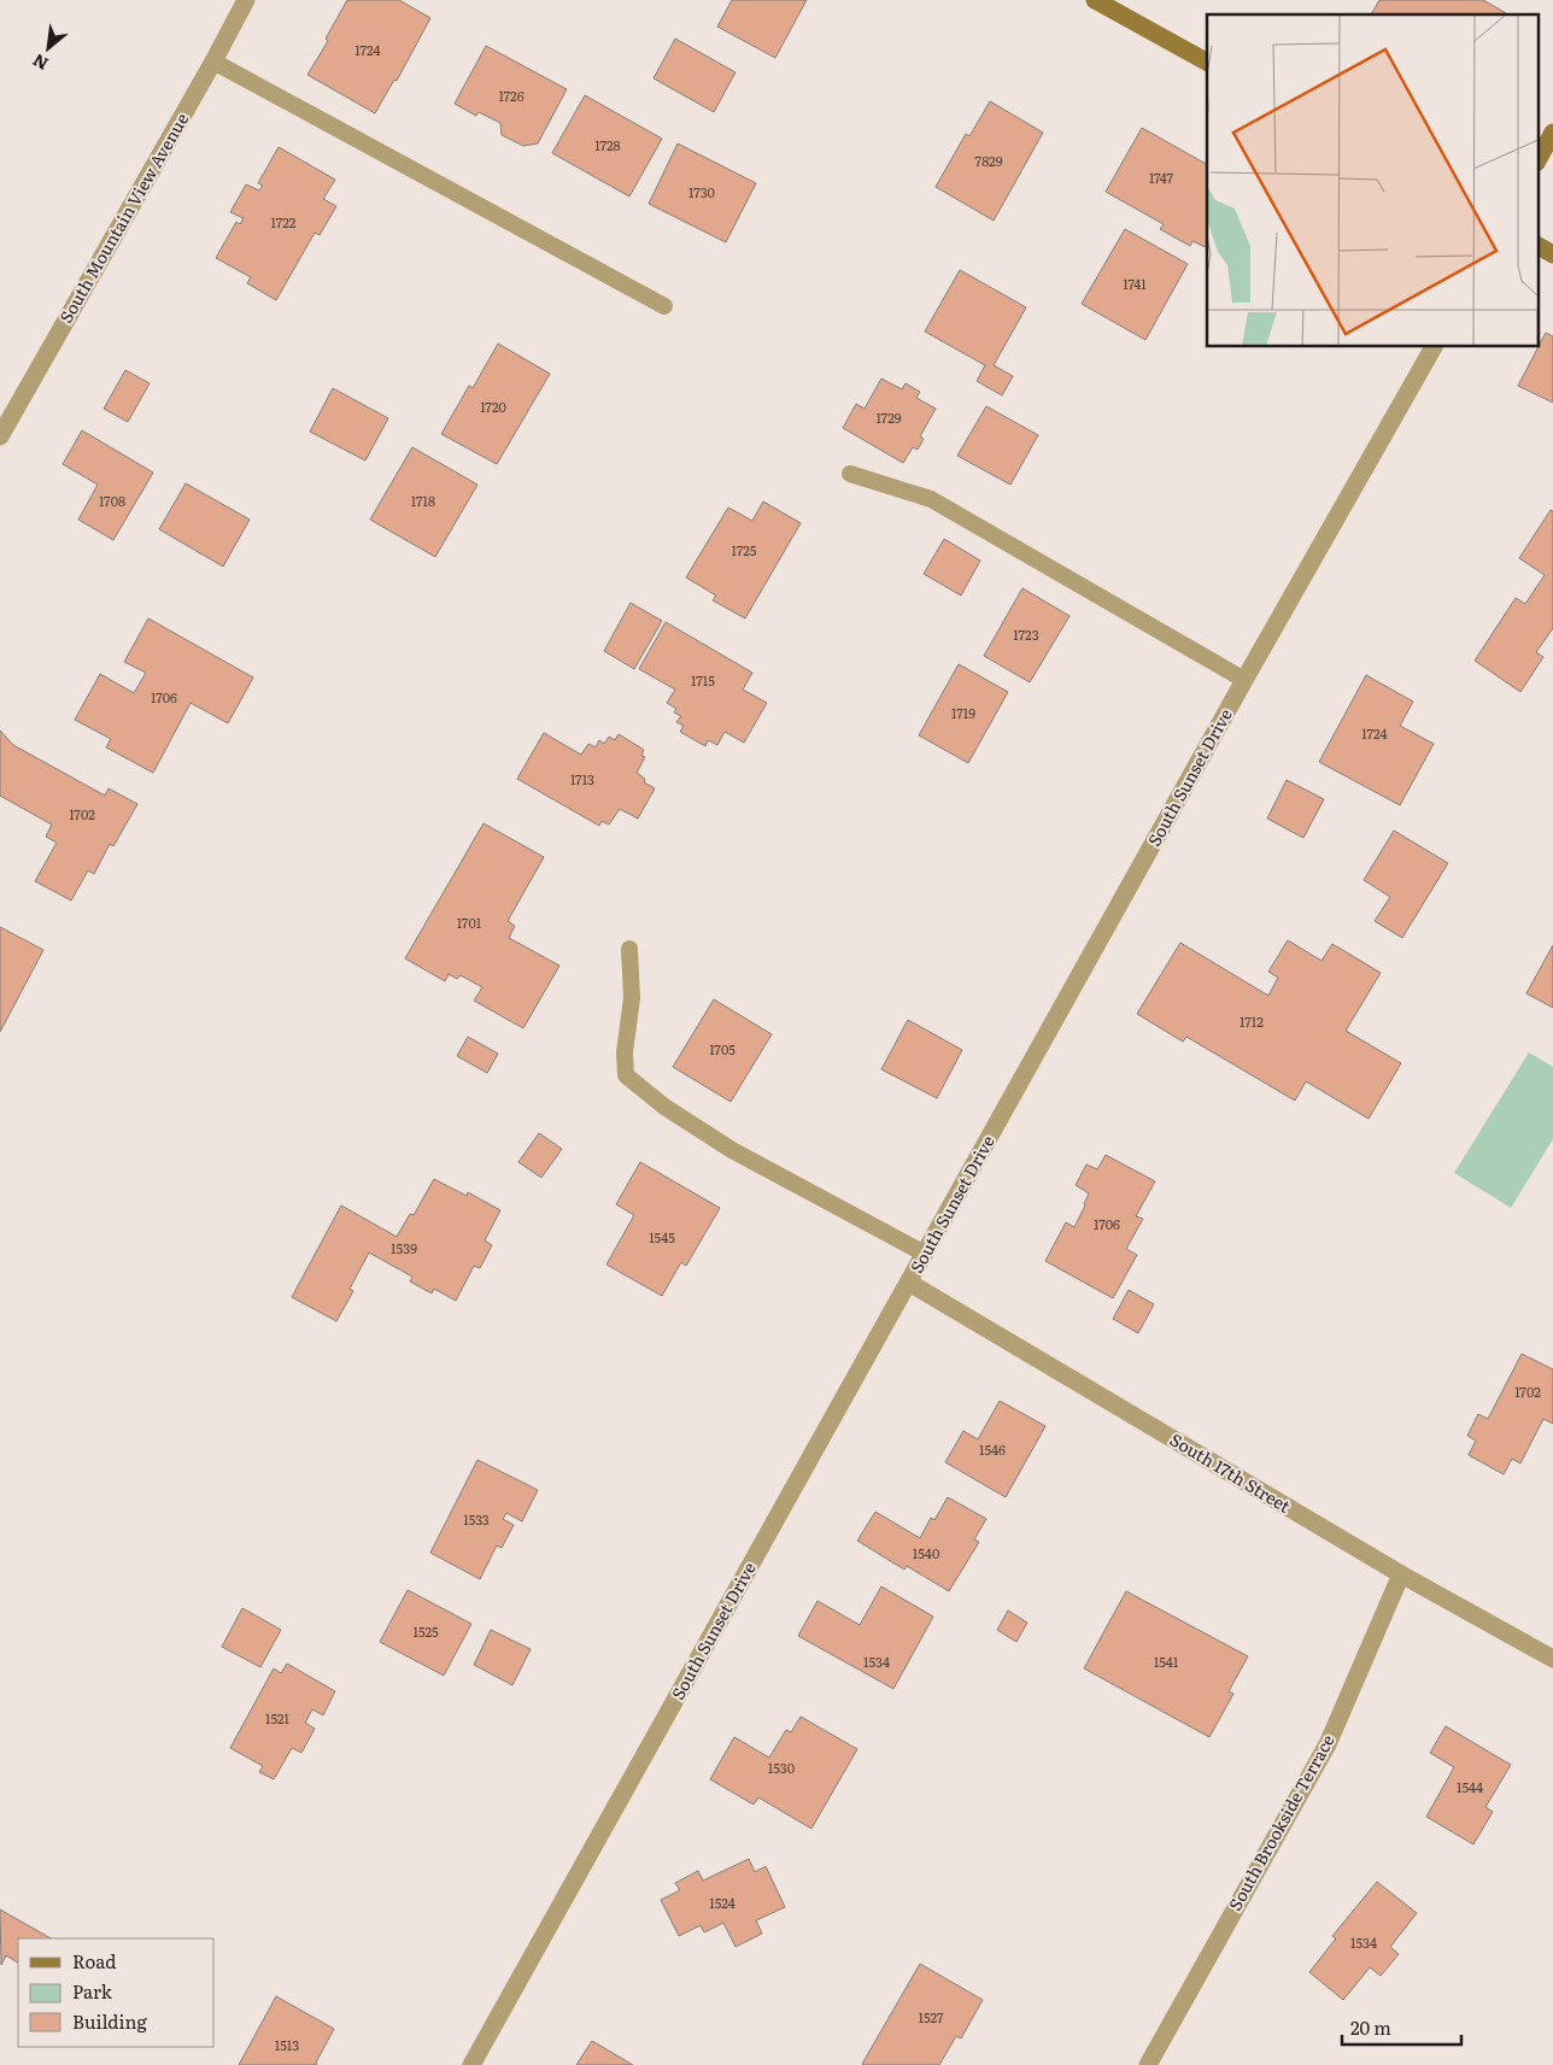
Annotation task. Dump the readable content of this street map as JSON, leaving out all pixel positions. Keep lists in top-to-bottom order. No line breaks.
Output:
{"streets":{"street":["South Mountain View Avenue","South Sunset Drive","South 17th Street","South Brookside Terrace"]},"crossings":[["South Sunset Drive","South 17th Street"],["South 17th Street","South Brookside Terrace"]],"house_numbers":["1724","1726","1728","7829","1747","1730","1722","1741","1720","1729","1708","1718","1725","1723","1715","1706","1719","1724","1713","1702","1701","1712","1705","1706","1545","1539","1702","1546","1533","1540","1525","1534","1541","1521","1530","1544","1524","1534","1527","1513"],"legend":["Road","Park","Building"],"scale_bar":"20 m","north":"bottom left"}
